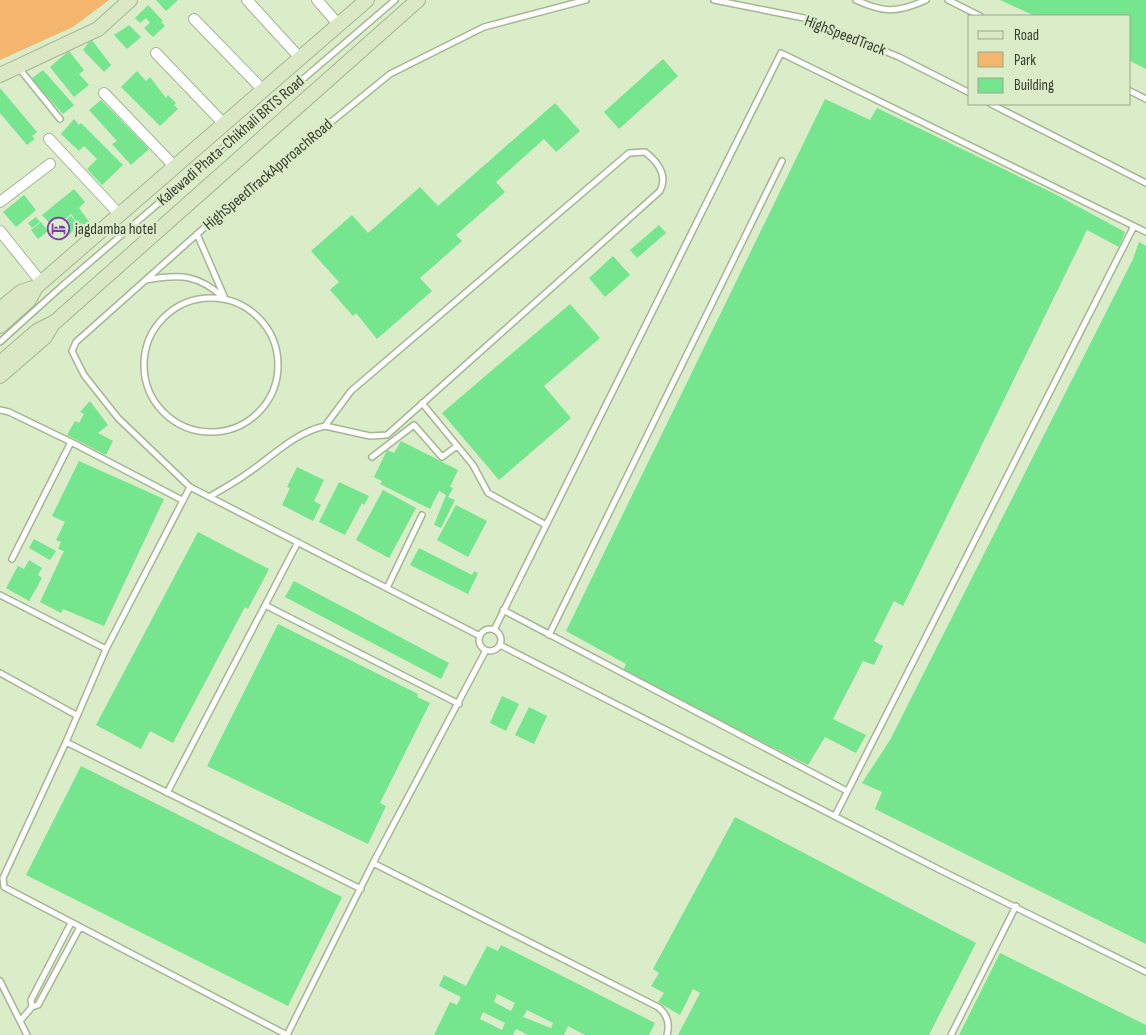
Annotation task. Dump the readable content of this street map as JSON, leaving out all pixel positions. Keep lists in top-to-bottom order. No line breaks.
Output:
{"streets":{"lane":["HighSpeedTrack","Kalewadi Phata-Chikhali BRTS Road","HighSpeedTrackApproachRoad"]},"places":{"hotel":["jagdamba hotel"]},"legend":["Road","Park","Building"]}
